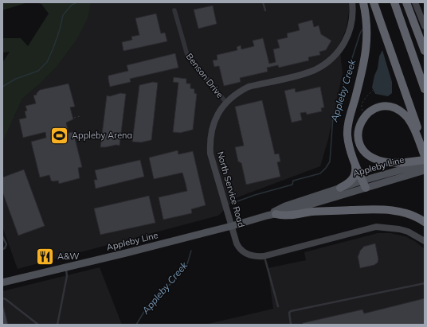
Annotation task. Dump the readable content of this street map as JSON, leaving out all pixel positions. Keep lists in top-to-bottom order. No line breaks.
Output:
{"streets":{"main road":["Appleby Line"],"street":["Benson Drive","North Service Road"]},"crossings":[["Benson Drive","North Service Road"],["Appleby Line","North Service Road"]],"water":["Appleby Creek"],"places":{"sports":["Appleby Arena"],"restaurant":["A&W"]}}
